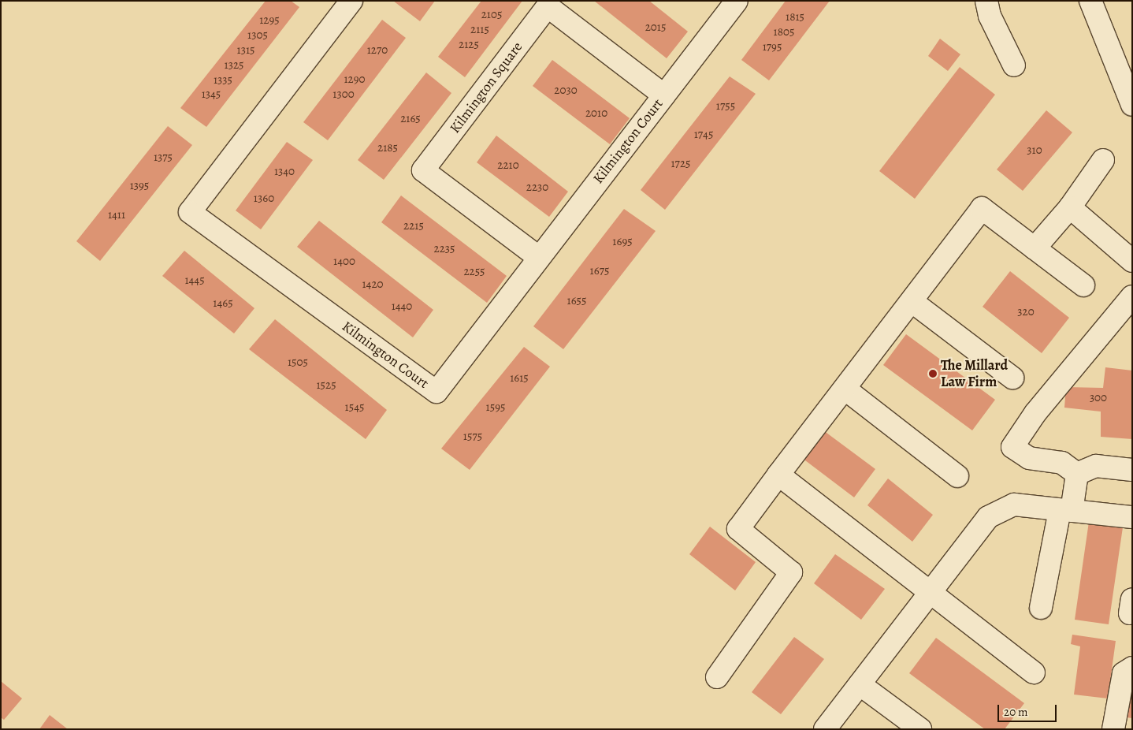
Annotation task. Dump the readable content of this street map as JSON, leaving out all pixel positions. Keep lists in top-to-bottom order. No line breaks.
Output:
{"streets":{"street":["Kilmington Square","Kilmington Court"]},"crossings":[["Kilmington Square","Kilmington Court"]],"places":["The Millard Law Firm"],"house_numbers":["2105","1815","1295","2015","2115","1805","1305","2125","1795","1315","1270","1325","1290","1335","2030","1345","1300","1755","2010","2165","1745","2185","310","1375","1725","2210","1340","1395","2230","1360","1411","2215","1695","2235","1400","1675","2255","1445","1420","1655","1465","1440","320","1505","1615","1525","300","1545","1595","1575"],"scale_bar":"20 m"}
